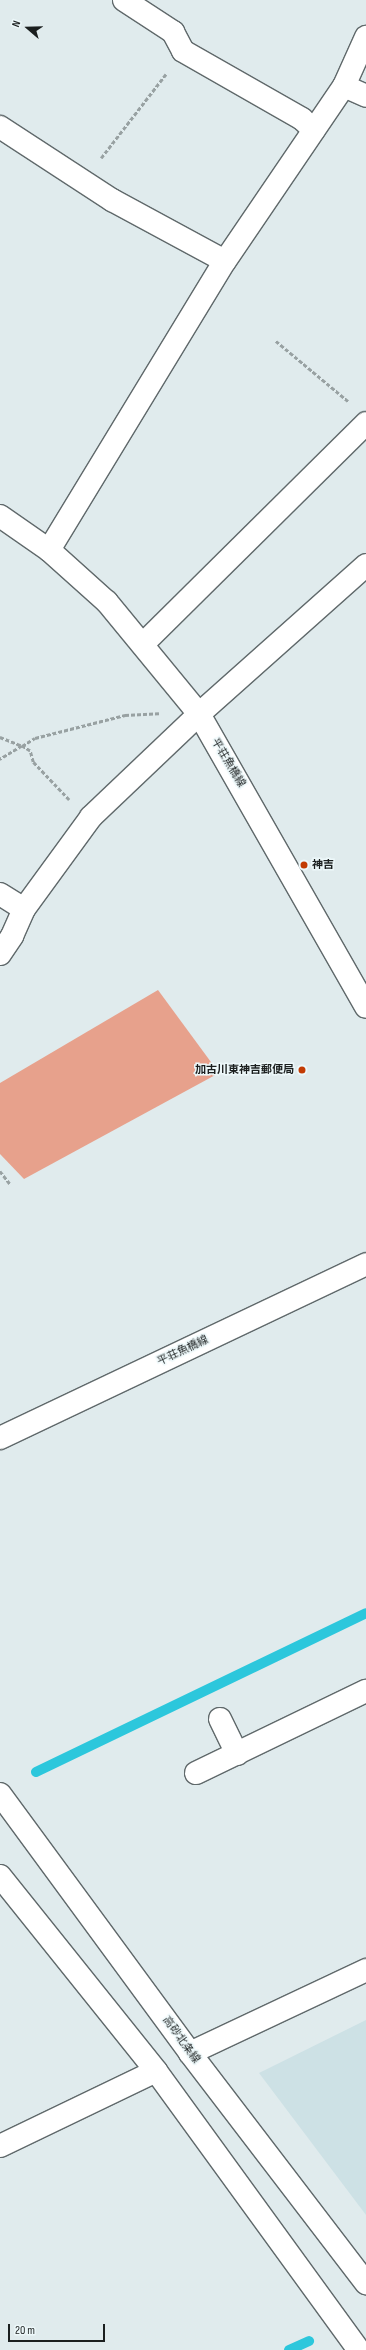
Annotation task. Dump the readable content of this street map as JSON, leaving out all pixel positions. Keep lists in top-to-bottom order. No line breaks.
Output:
{"streets":{"street":["平荘魚橋線","高砂北条線"]},"places":["神吉","加古川東神吉郵便局"],"scale_bar":"20 m","north":"left"}
